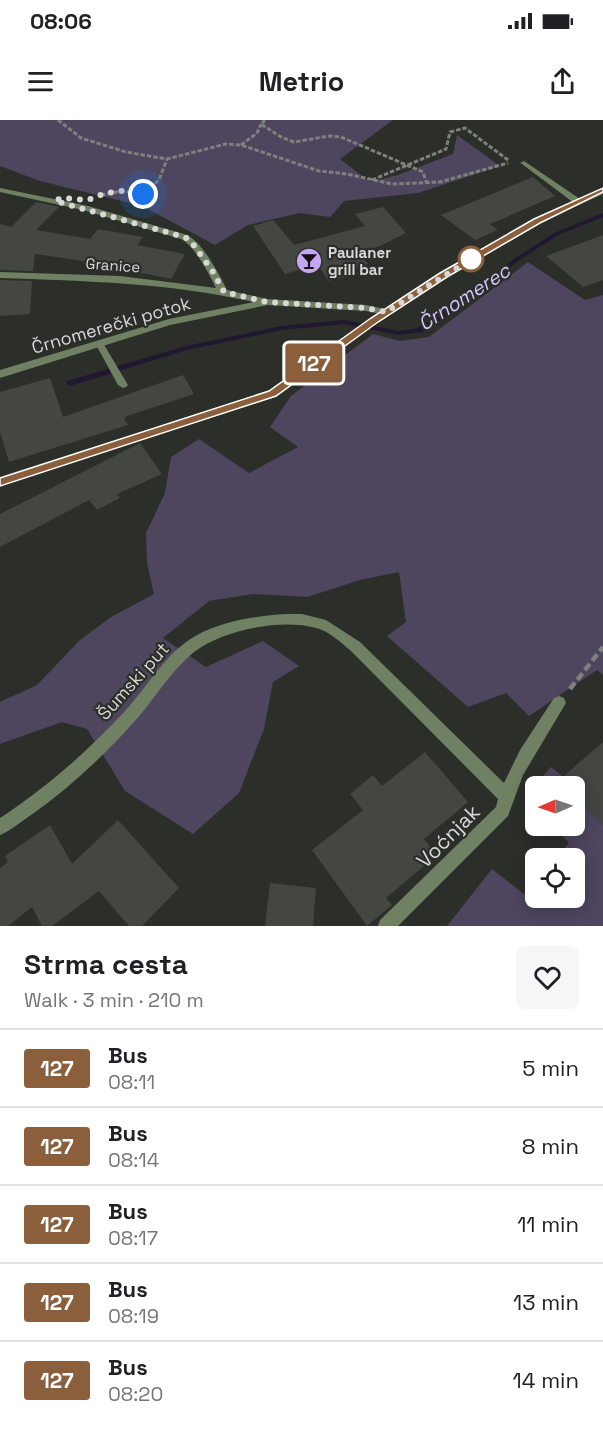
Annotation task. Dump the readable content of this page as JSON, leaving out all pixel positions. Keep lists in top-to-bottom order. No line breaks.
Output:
{"streets":{"street":["Granice","Črnomerečki potok","Šumski put","Voćnjak"]},"crossings":[["Granice","Črnomerečki potok"],["Šumski put","Voćnjak"]],"water":["Črnomerec"],"places":{"bar":["Paulaner grill bar"]},"lines":["bus line 127"],"north":"left","page":{"status":"08:06","header":"Metrio","on_map":"127","heading":["Strma cesta","Walk · 3 min · 210 m"],"list":[{"mark":"127","name":"Bus","note":"08:11","value":"5 min"},{"mark":"127","name":"Bus","note":"08:14","value":"8 min"},{"mark":"127","name":"Bus","note":"08:17","value":"11 min"},{"mark":"127","name":"Bus","note":"08:19","value":"13 min"},{"mark":"127","name":"Bus","note":"08:20","value":"14 min"}]}}
